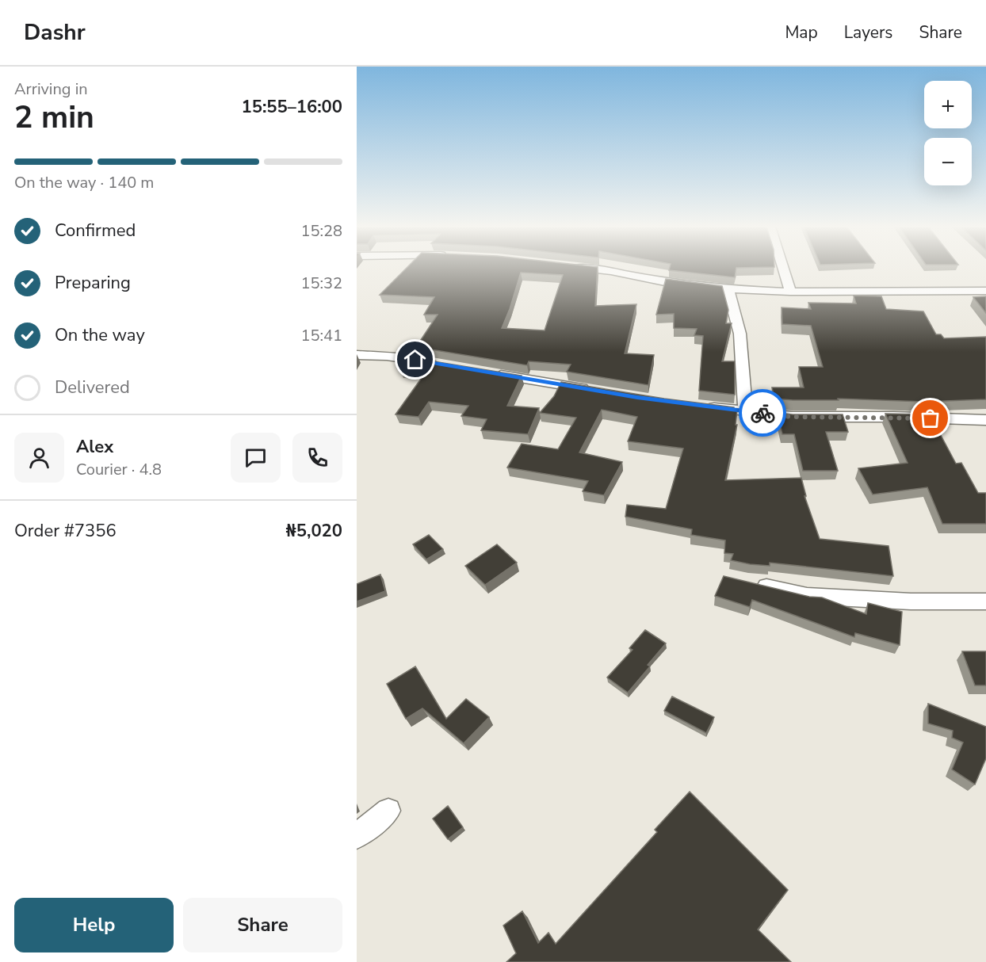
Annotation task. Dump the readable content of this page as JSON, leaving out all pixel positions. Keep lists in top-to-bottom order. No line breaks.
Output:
{"page":{"header":"Dashr","nav":["Map","Layers","Share"],"heading":["2 min","Arriving in","15:55–16:00"],"panel":["Alex","Courier · 4.8","Order #7356","₦5,020"],"map_buttons":["+","−"],"bar":"On the way · 140 m","list":[["Confirmed","15:28"],["Preparing","15:32"],["On the way","15:41"],"Delivered"],"buttons":["Help","Share"]}}
